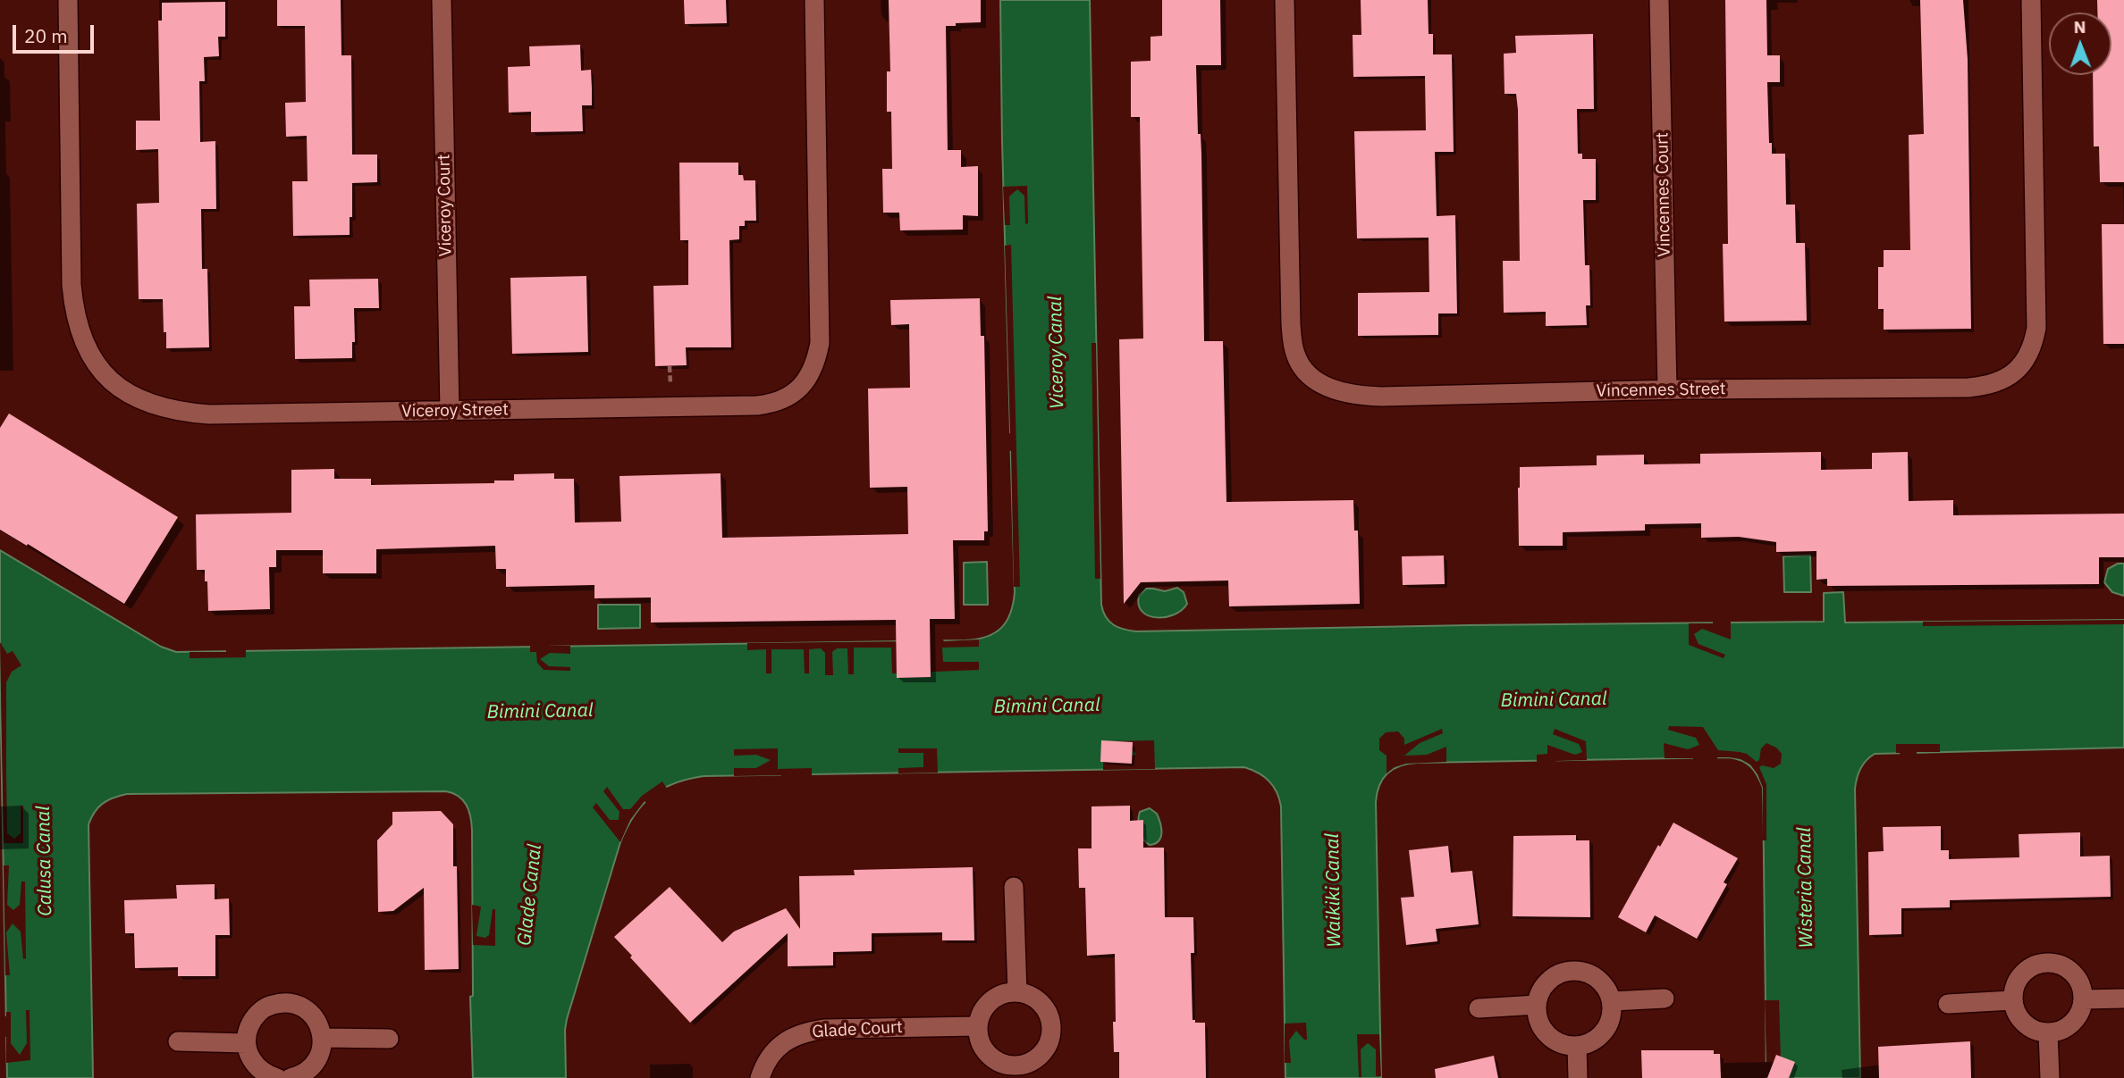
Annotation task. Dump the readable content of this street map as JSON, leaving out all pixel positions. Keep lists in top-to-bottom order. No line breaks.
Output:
{"streets":{"street":["Vincennes Court","Viceroy Court","Vincennes Street","Viceroy Street","Glade Court"]},"crossings":[["Vincennes Court","Vincennes Street"],["Viceroy Court","Viceroy Street"]],"water":["Viceroy Canal","Bimini Canal","Calusa Canal","Wisteria Canal","Waikiki Canal","Glade Canal"],"scale_bar":"20 m","north":"top"}
